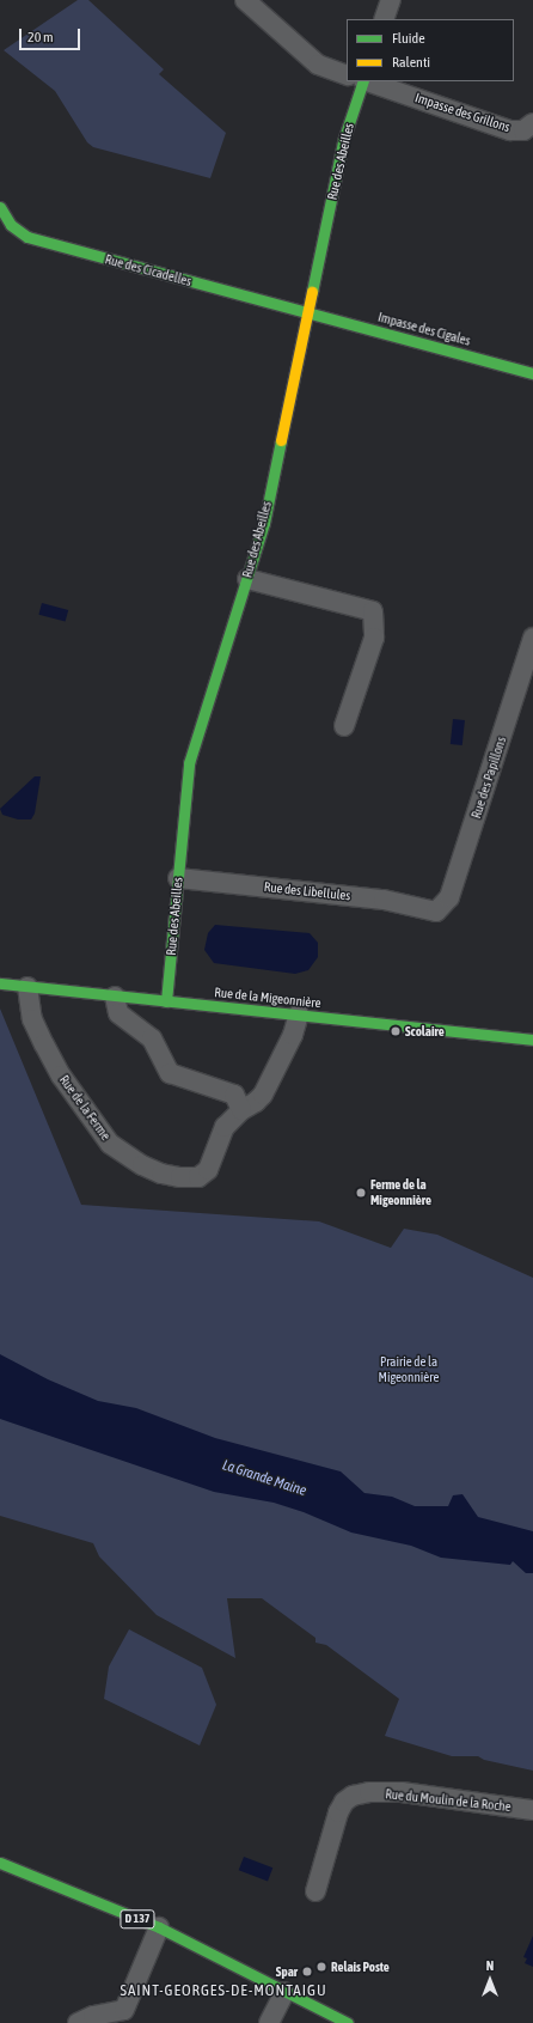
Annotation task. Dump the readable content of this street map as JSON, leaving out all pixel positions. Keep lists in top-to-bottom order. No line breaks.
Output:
{"streets":{"street":["Impasse des Grillons","Rue des Abeilles","Rue des Cicadelles","Impasse des Cigales","Rue des Papillons","Rue des Libellules","Rue de la Migeonnière","Rue de la Ferme","Rue du Moulin de la Roche","D 137"]},"crossings":[["Rue des Abeilles","Rue des Cicadelles"],["Rue des Abeilles","Impasse des Cigales"],["Rue des Abeilles","Rue des Libellules"],["Rue des Abeilles","Rue de la Migeonnière"],["Rue des Cicadelles","Impasse des Cigales"],["Rue des Papillons","Rue des Libellules"],["Rue de la Migeonnière","Rue de la Ferme"]],"districts":["SAINT-GEORGES-DE-MONTAIGU"],"water":["La Grande Maine"],"parks":["Prairie de la Migeonnière"],"places":["Scolaire","Ferme de la Migeonnière","Relais Poste","Spar"],"legend":["Fluide","Ralenti"],"scale_bar":"20 m","north":"top"}
